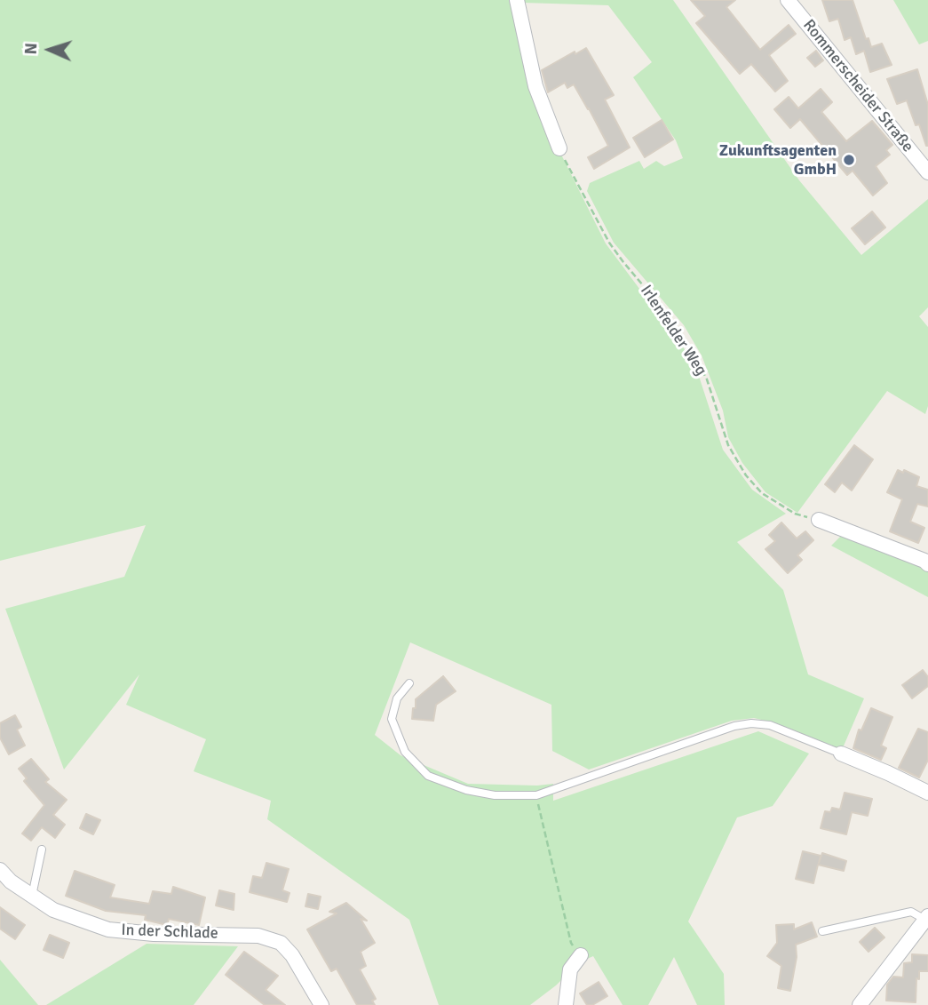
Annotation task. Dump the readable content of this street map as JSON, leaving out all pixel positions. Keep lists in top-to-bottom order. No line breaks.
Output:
{"streets":{"street":["Rommerscheider Straße","In der Schlade"],"path":["Irlenfelder Weg"]},"places":["Zukunftsagenten GmbH"],"north":"left"}
